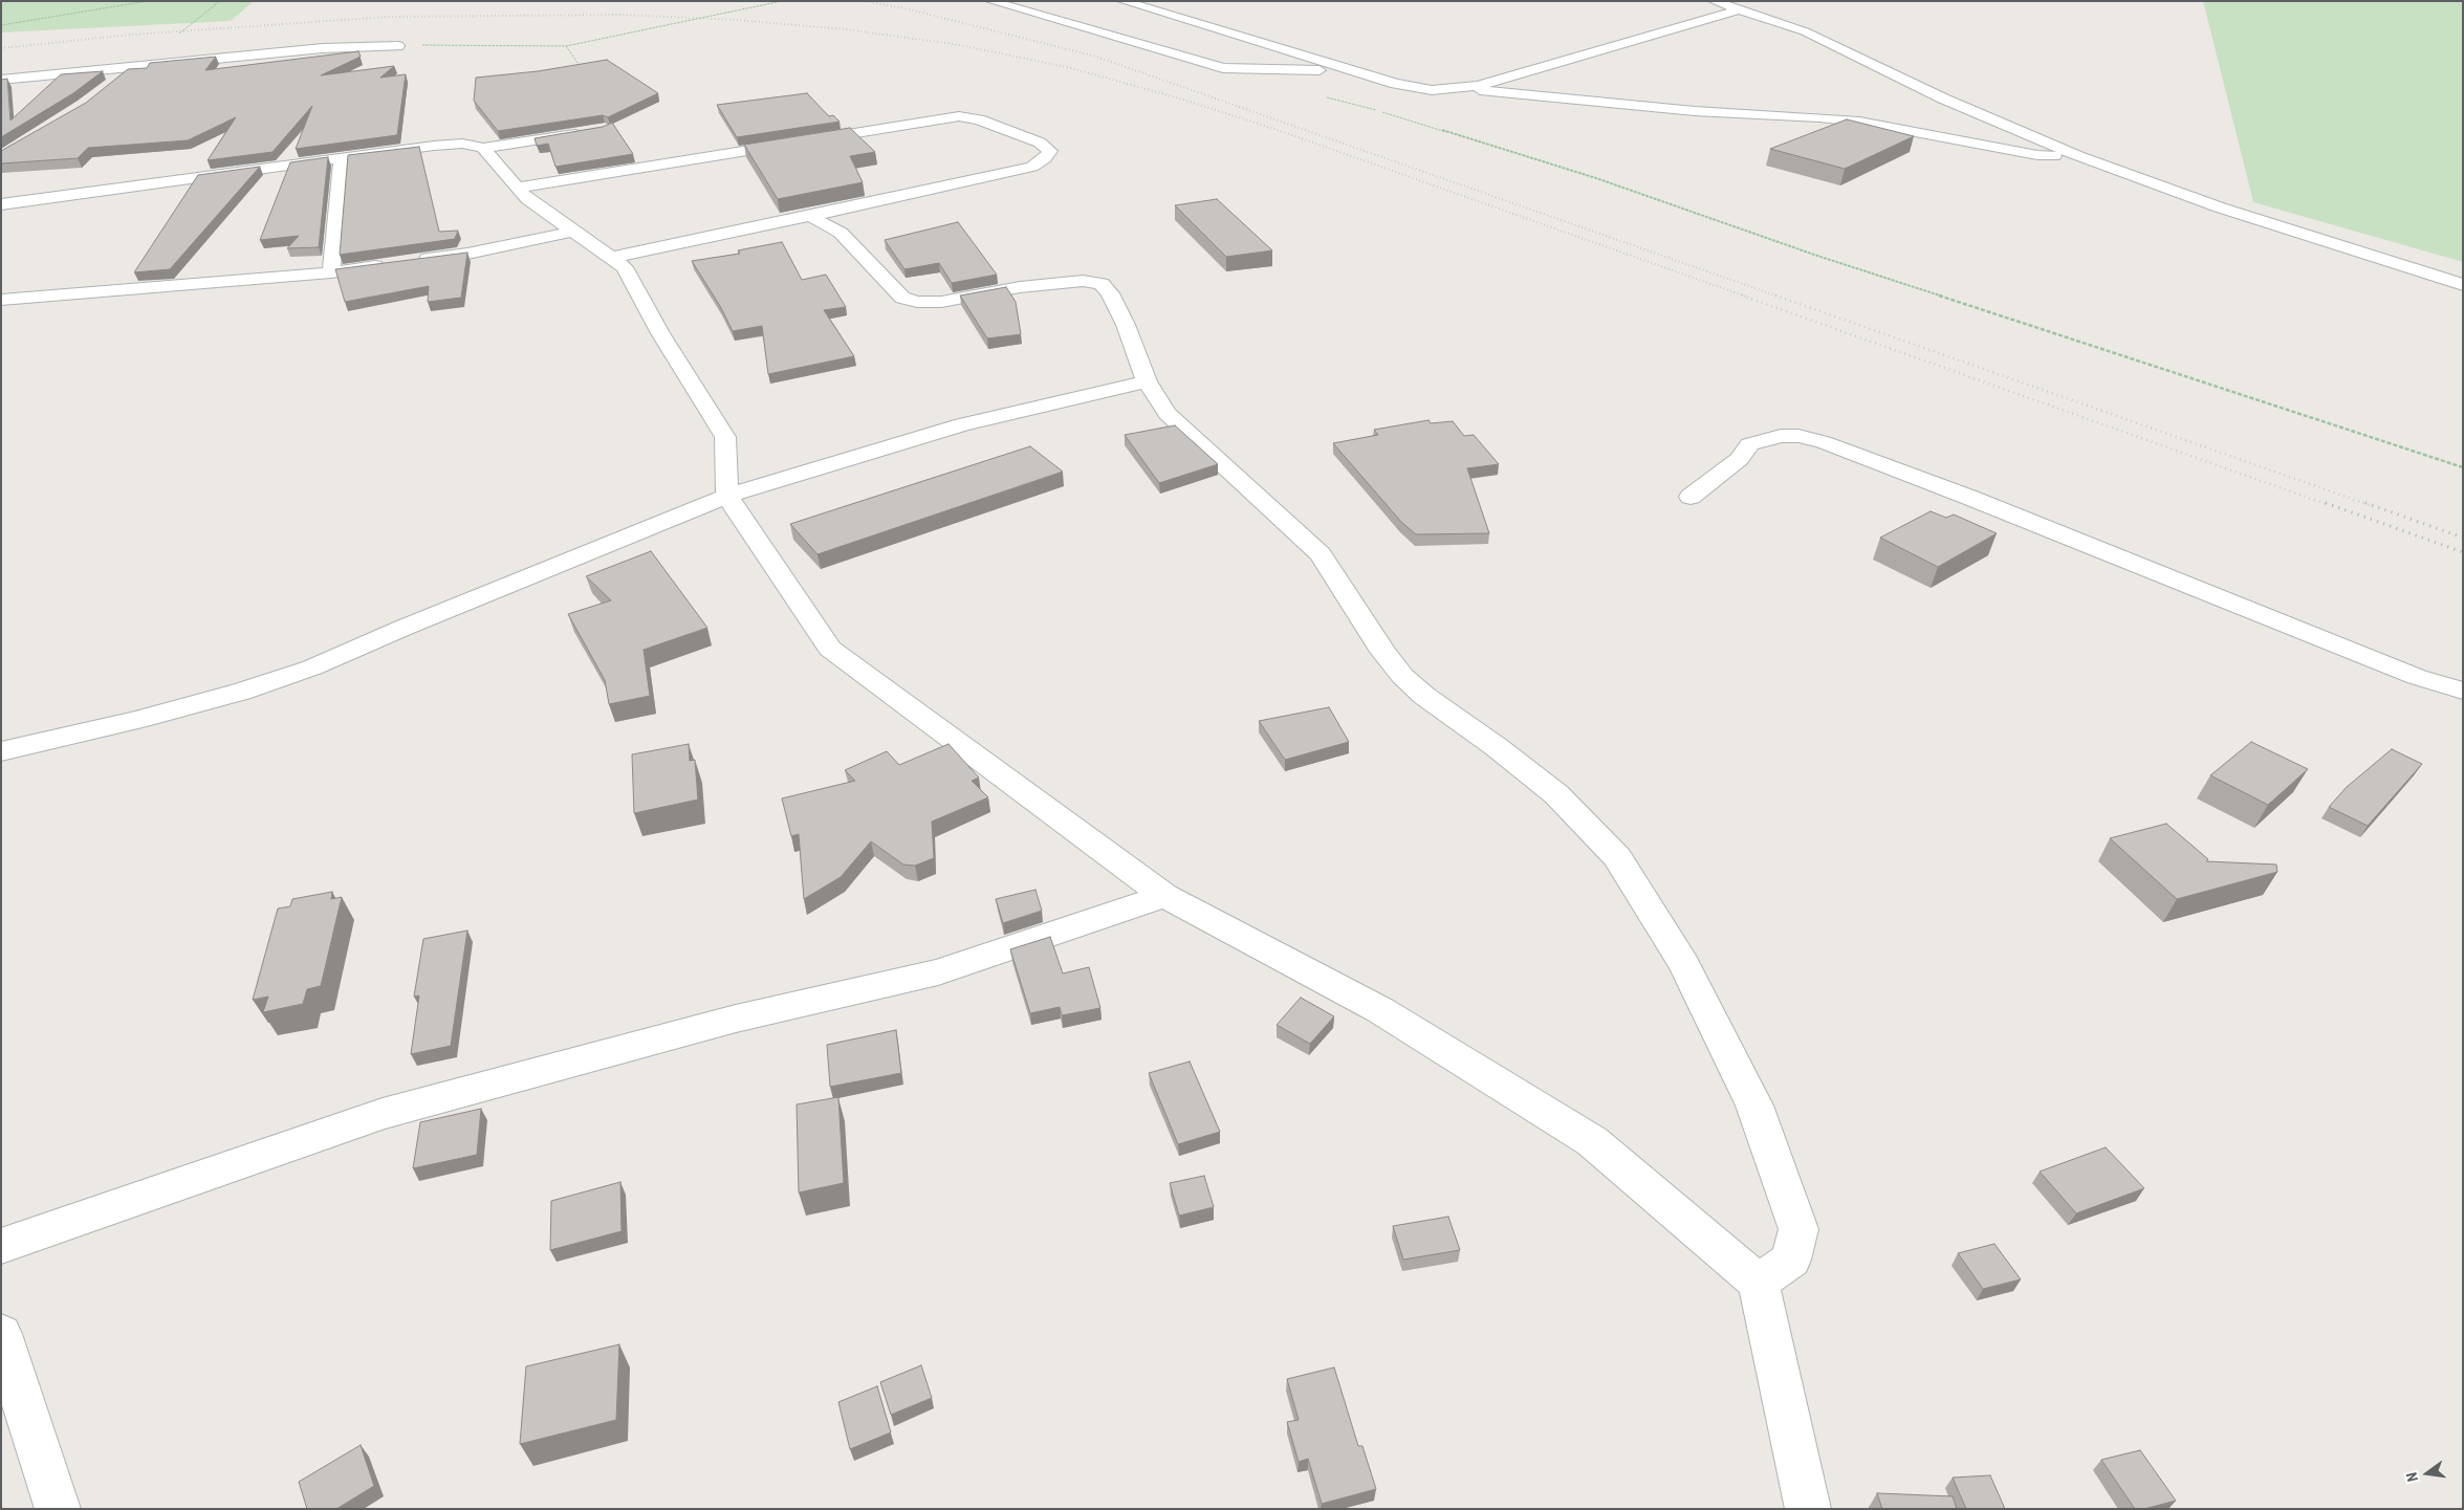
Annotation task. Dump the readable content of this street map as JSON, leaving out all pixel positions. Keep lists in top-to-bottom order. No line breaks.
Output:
{"north":"left"}
